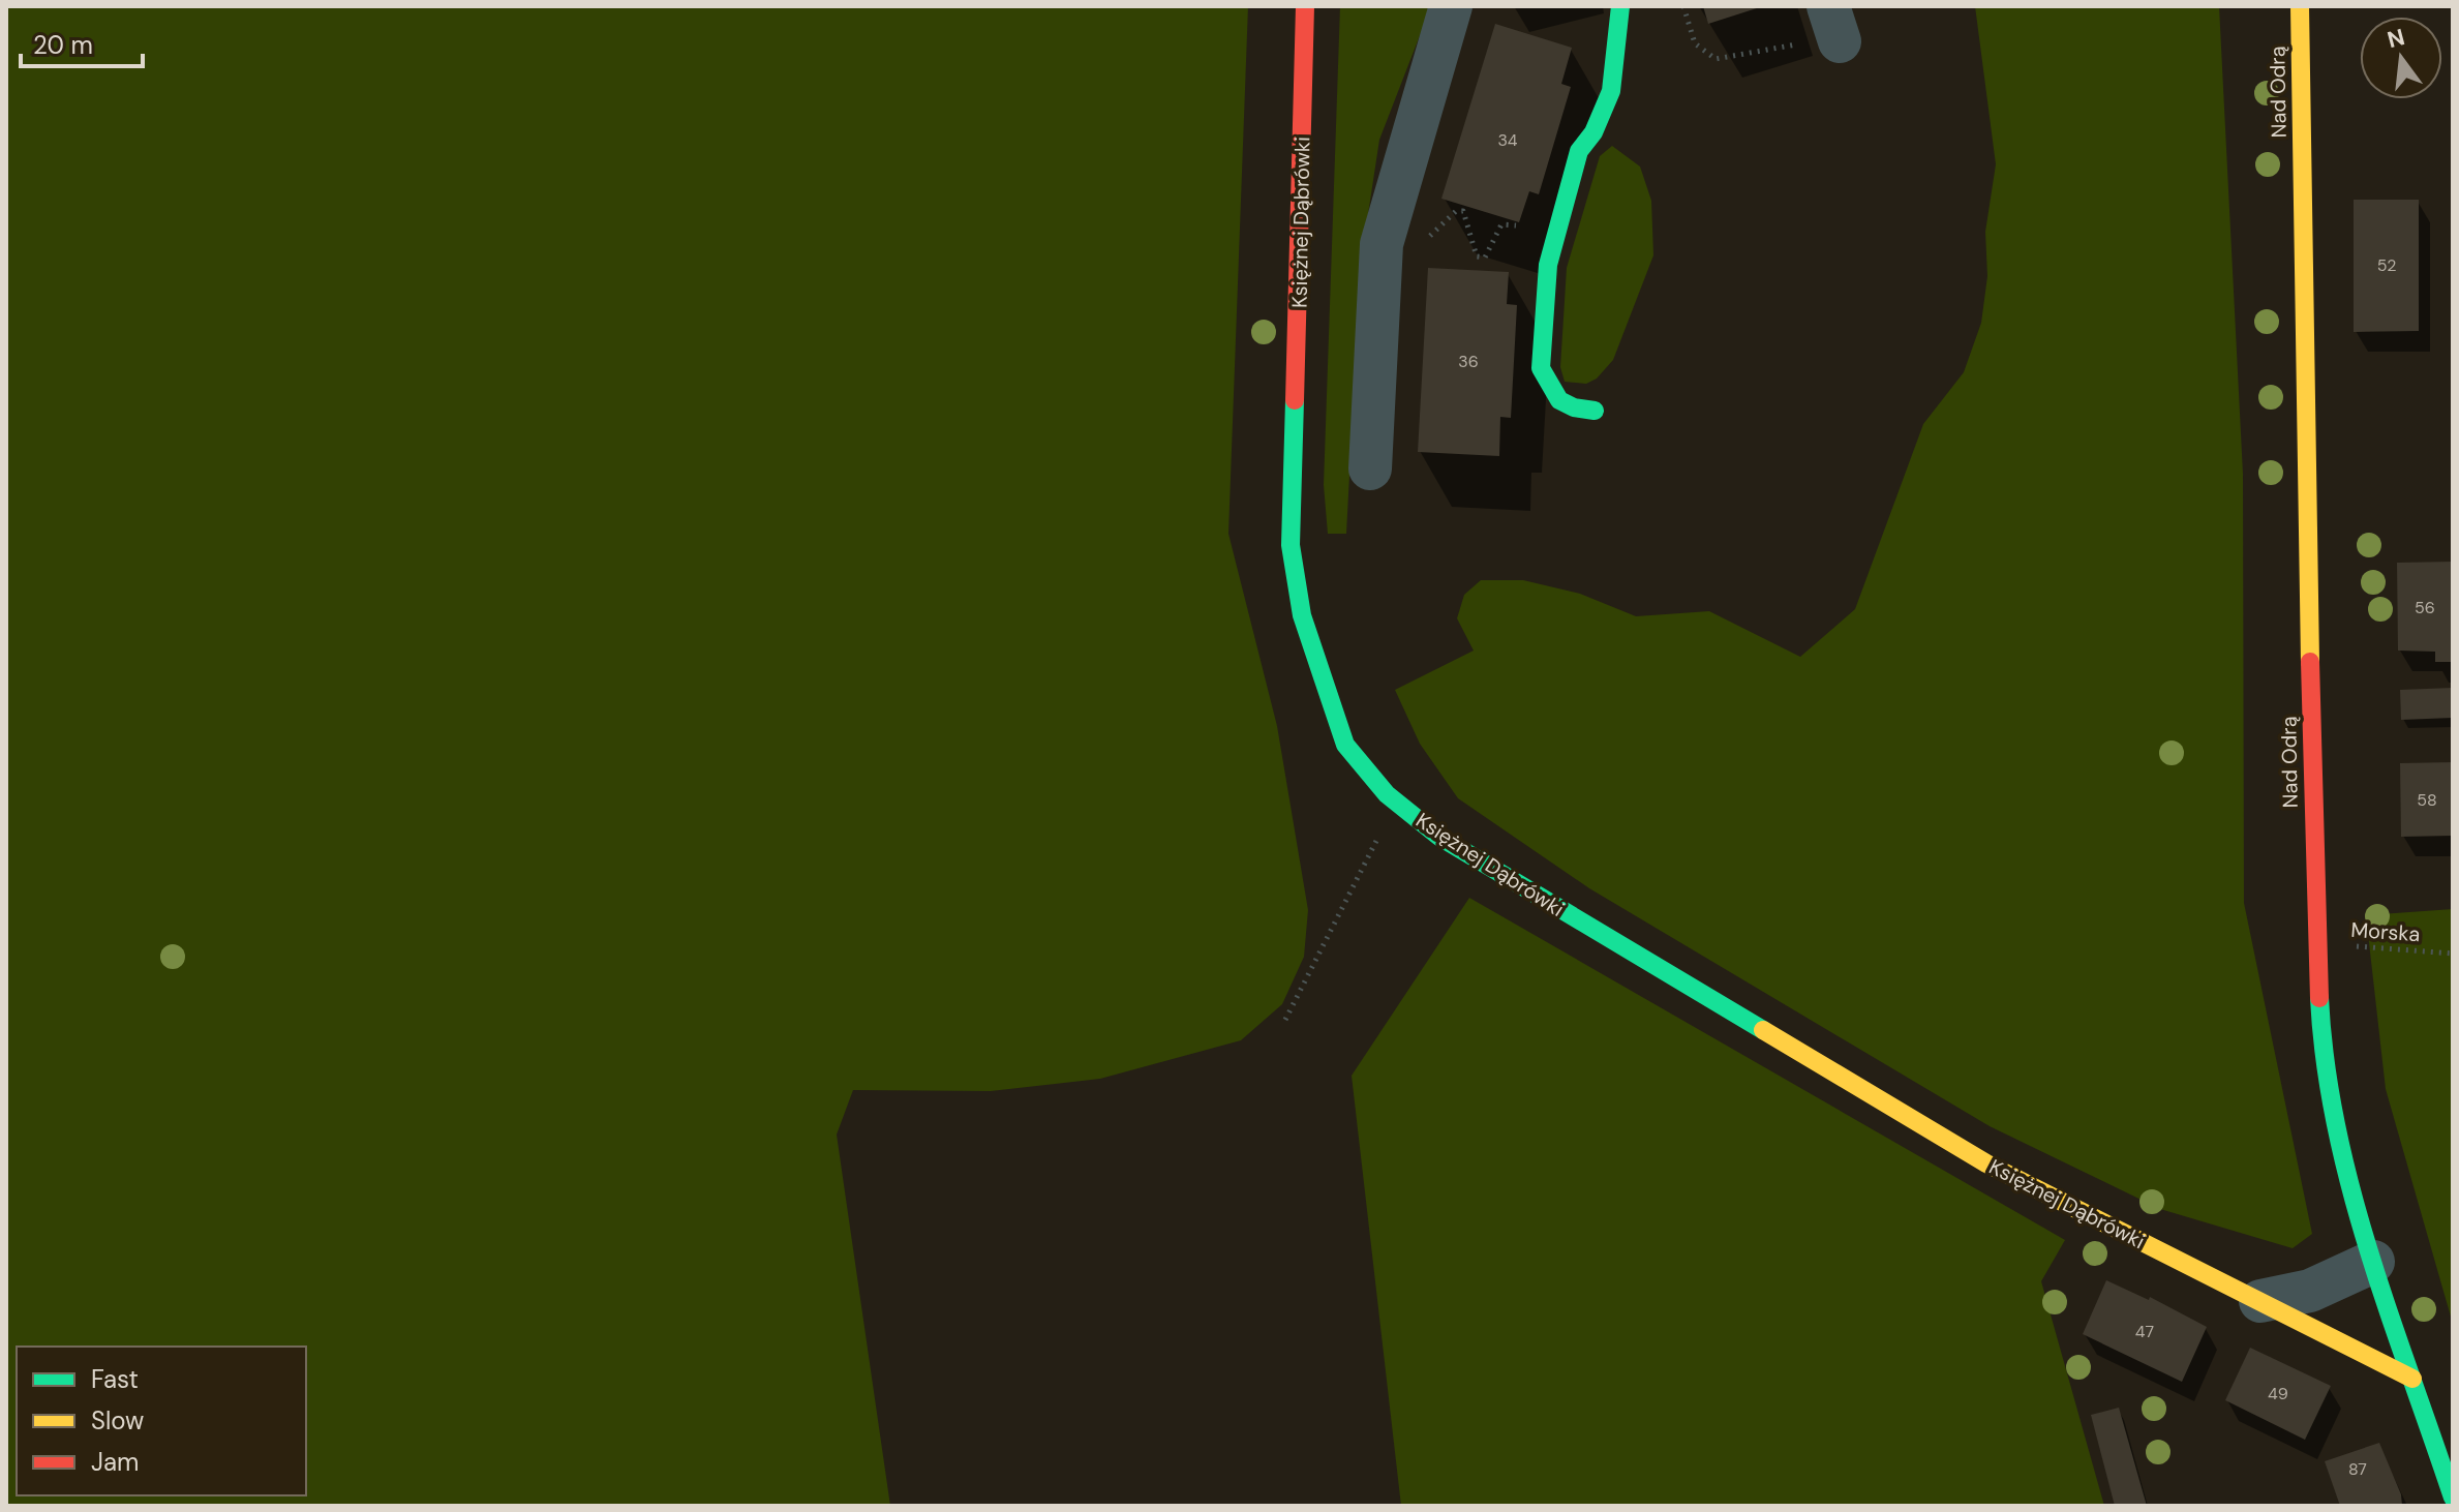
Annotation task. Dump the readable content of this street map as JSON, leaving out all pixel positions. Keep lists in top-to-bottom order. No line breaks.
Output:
{"streets":{"street":["Nad Odrą","Księżnej Dąbrówki"],"path":["Morska"]},"crossings":[["Nad Odrą","Księżnej Dąbrówki"],["Nad Odrą","Morska"]],"house_numbers":["34","52","36","56","58","47","49","87"],"legend":["Fast","Slow","Jam"],"scale_bar":"20 m","north":"top"}
